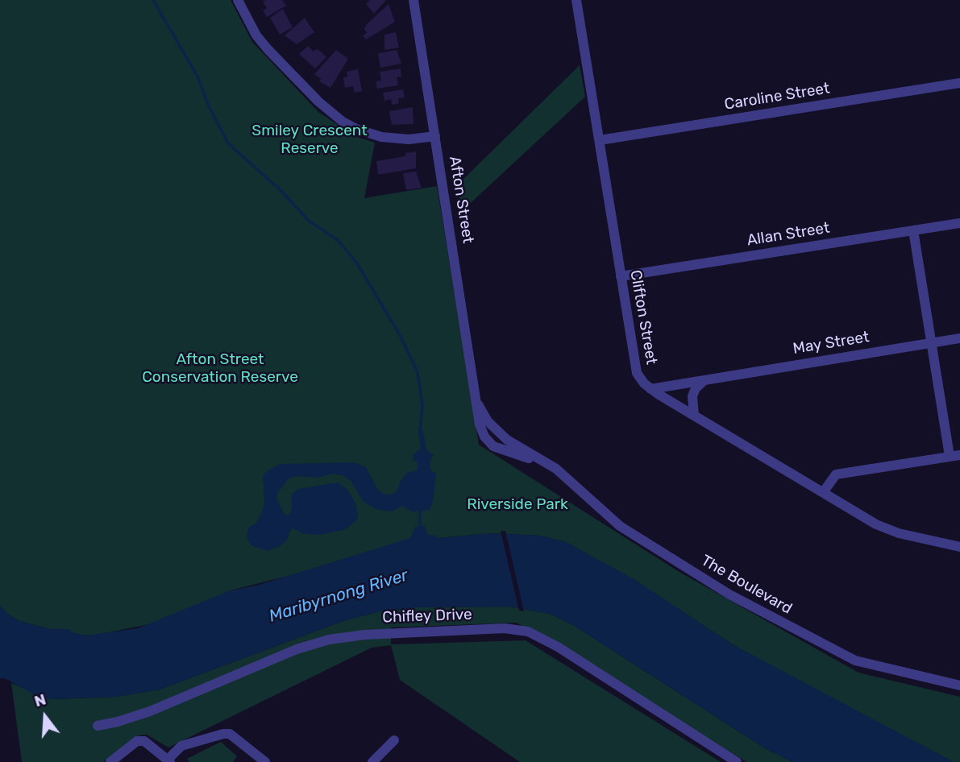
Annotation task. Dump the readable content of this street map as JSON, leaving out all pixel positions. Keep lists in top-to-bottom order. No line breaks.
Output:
{"streets":{"street":["Caroline Street","Afton Street","Allan Street","Clifton Street","May Street","The Boulevard","Chifley Drive"]},"crossings":[["Caroline Street","Clifton Street"],["Afton Street","The Boulevard"],["Allan Street","Clifton Street"],["Clifton Street","May Street"]],"water":["Maribyrnong River"],"parks":["Smiley Crescent Reserve","Afton Street Conservation Reserve","Riverside Park"],"north":"top"}
